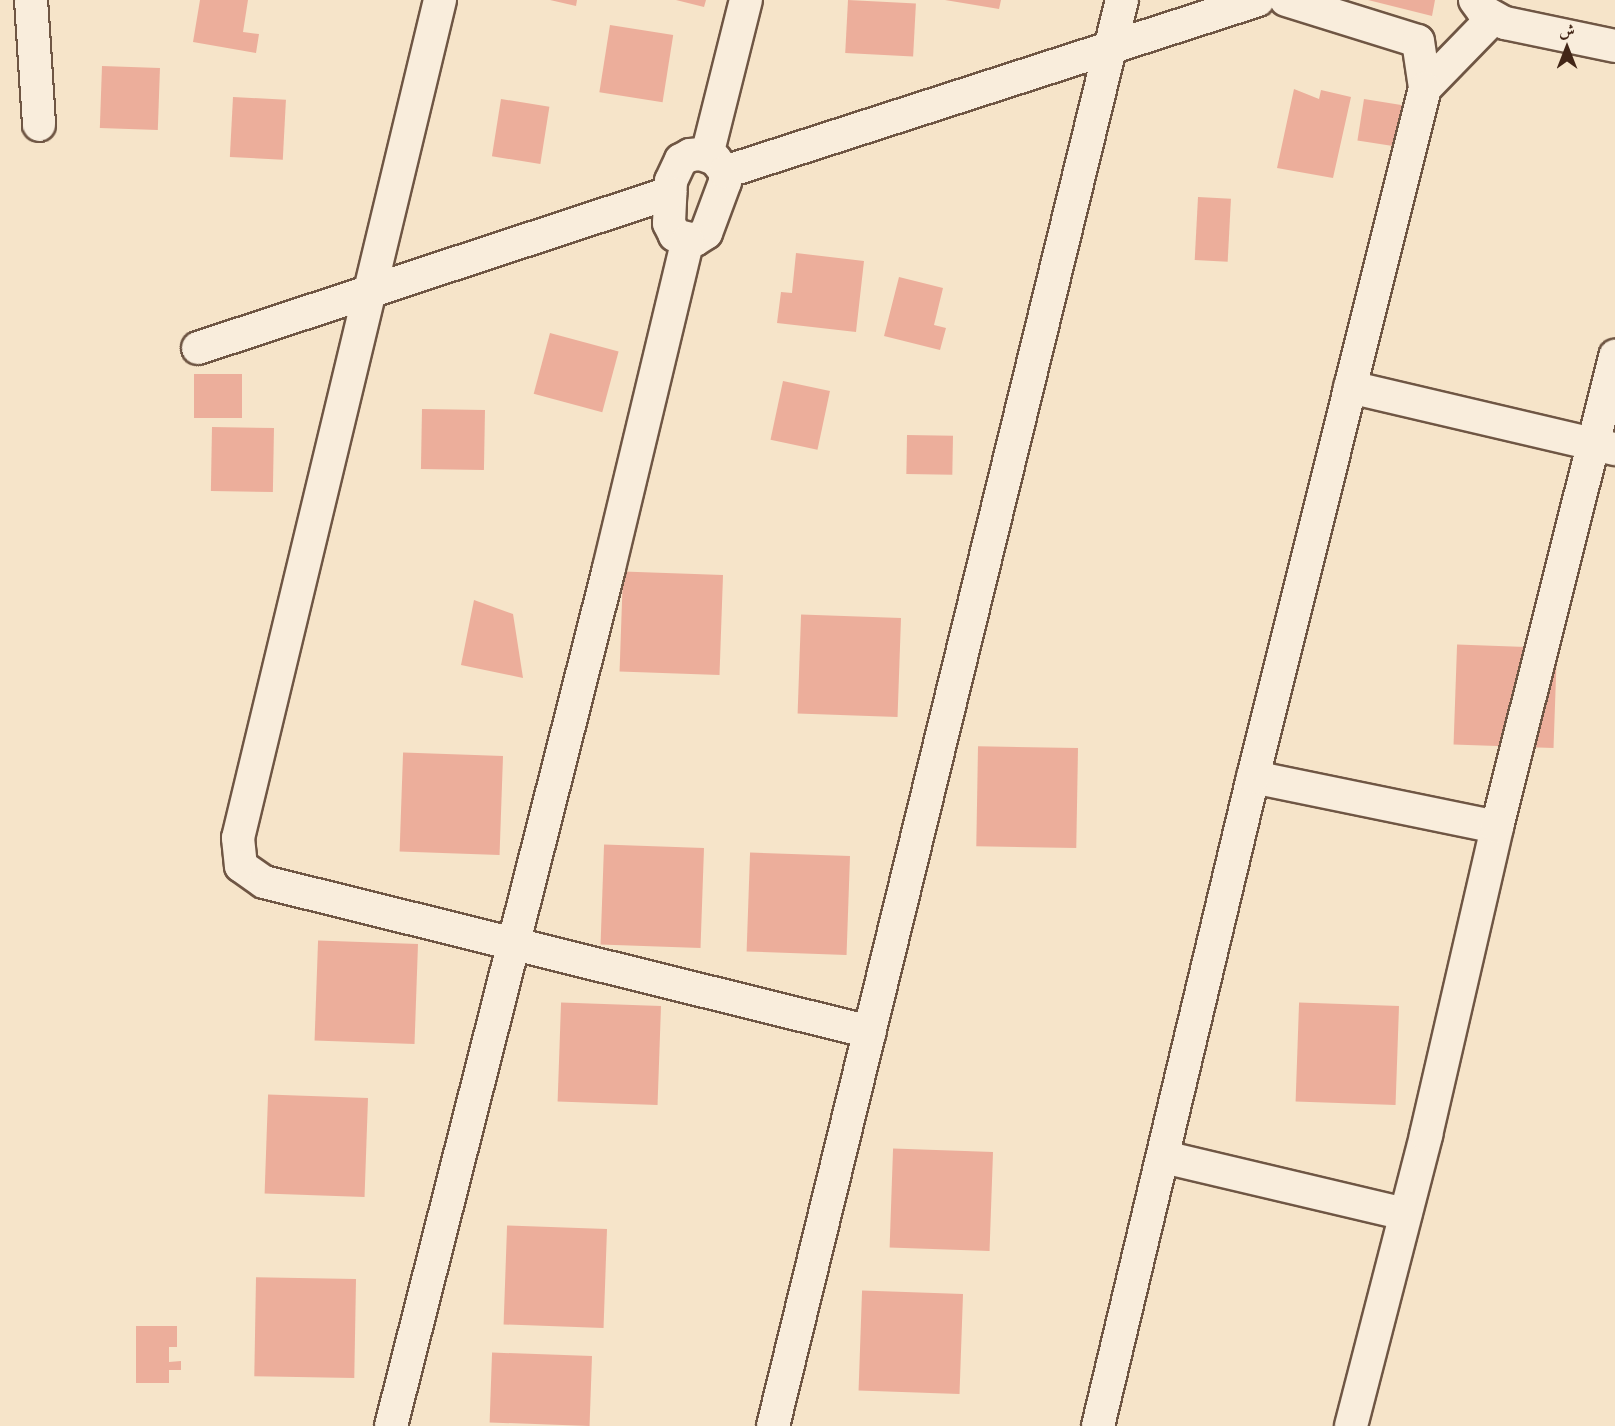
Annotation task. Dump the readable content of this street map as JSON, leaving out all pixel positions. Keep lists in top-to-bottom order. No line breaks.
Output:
{"north":"top"}
